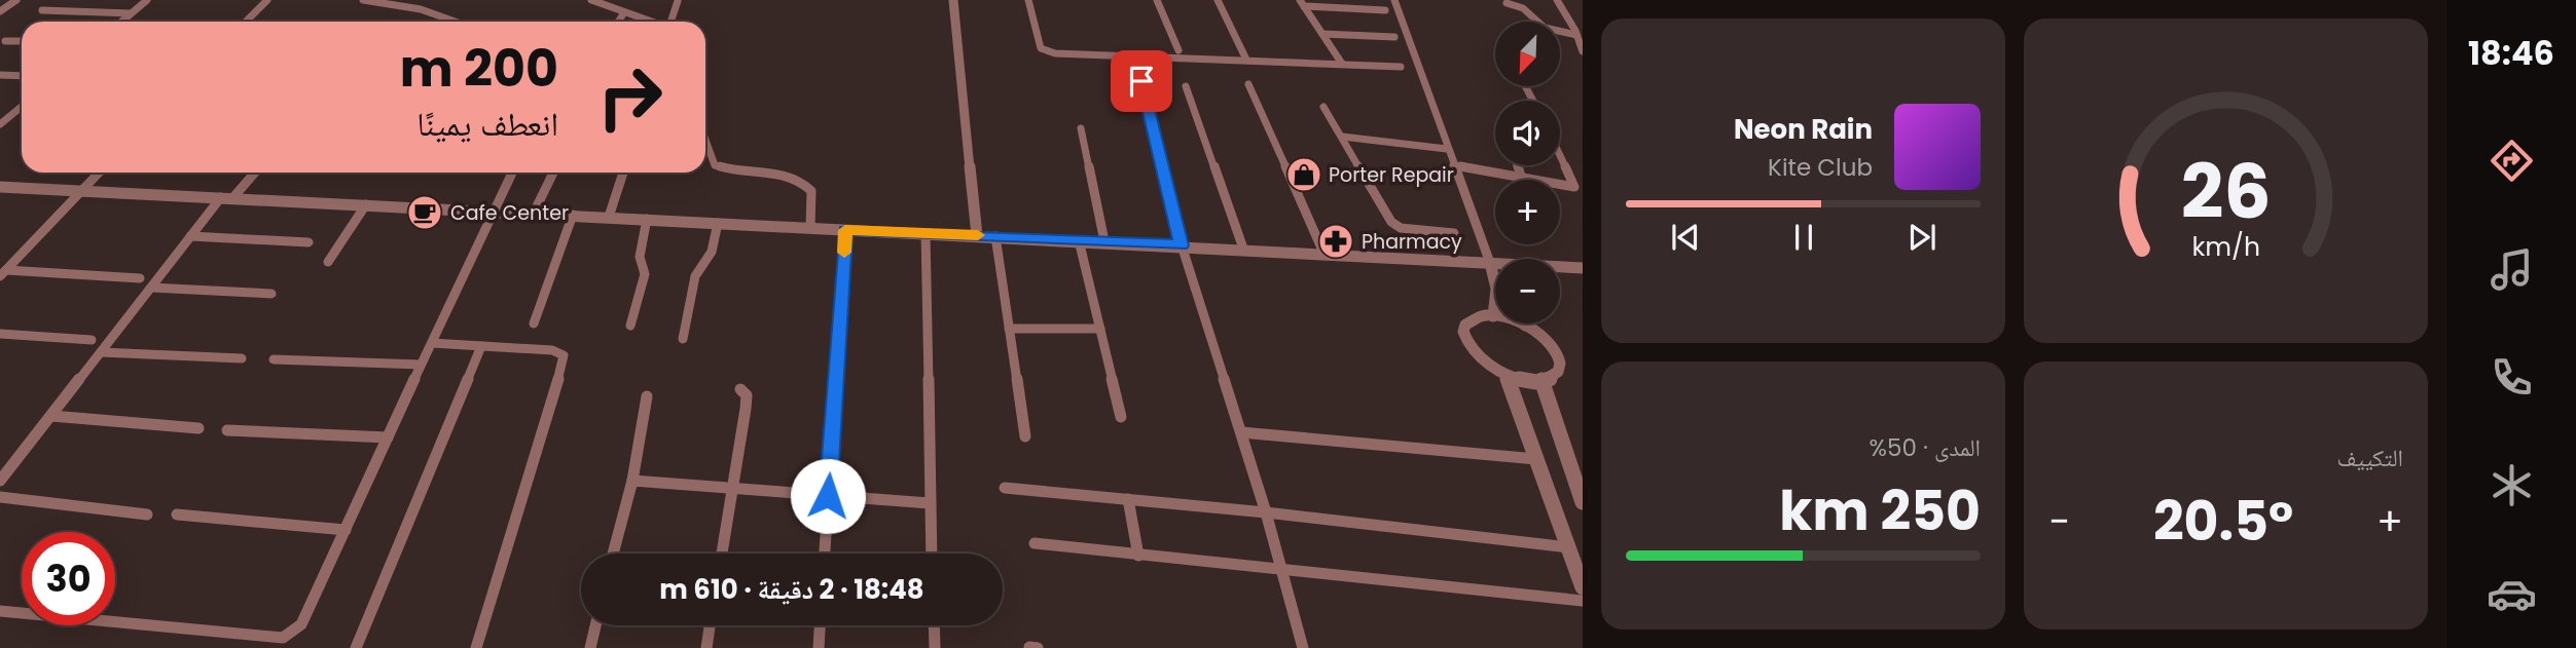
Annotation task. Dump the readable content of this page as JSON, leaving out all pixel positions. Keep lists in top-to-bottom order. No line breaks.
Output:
{"places":{"shop":["Porter Repair"],"cafe":["Cafe Center"],"pharmacy":["Pharmacy"]},"north":"bottom left","page":{"tabs":"18:46","map_buttons":["+","−"],"turn":["200 m","انعطف يمينًا"],"song":["Neon Rain","Kite Club"],"tile":["التكييف",["المدى · 50%","250 km"]],"heat":["−","20.5°","+"],"limit":"30","trip":"18:48 · 2 دقيقة · 610 m","gauge":["26","km/h"]}}
